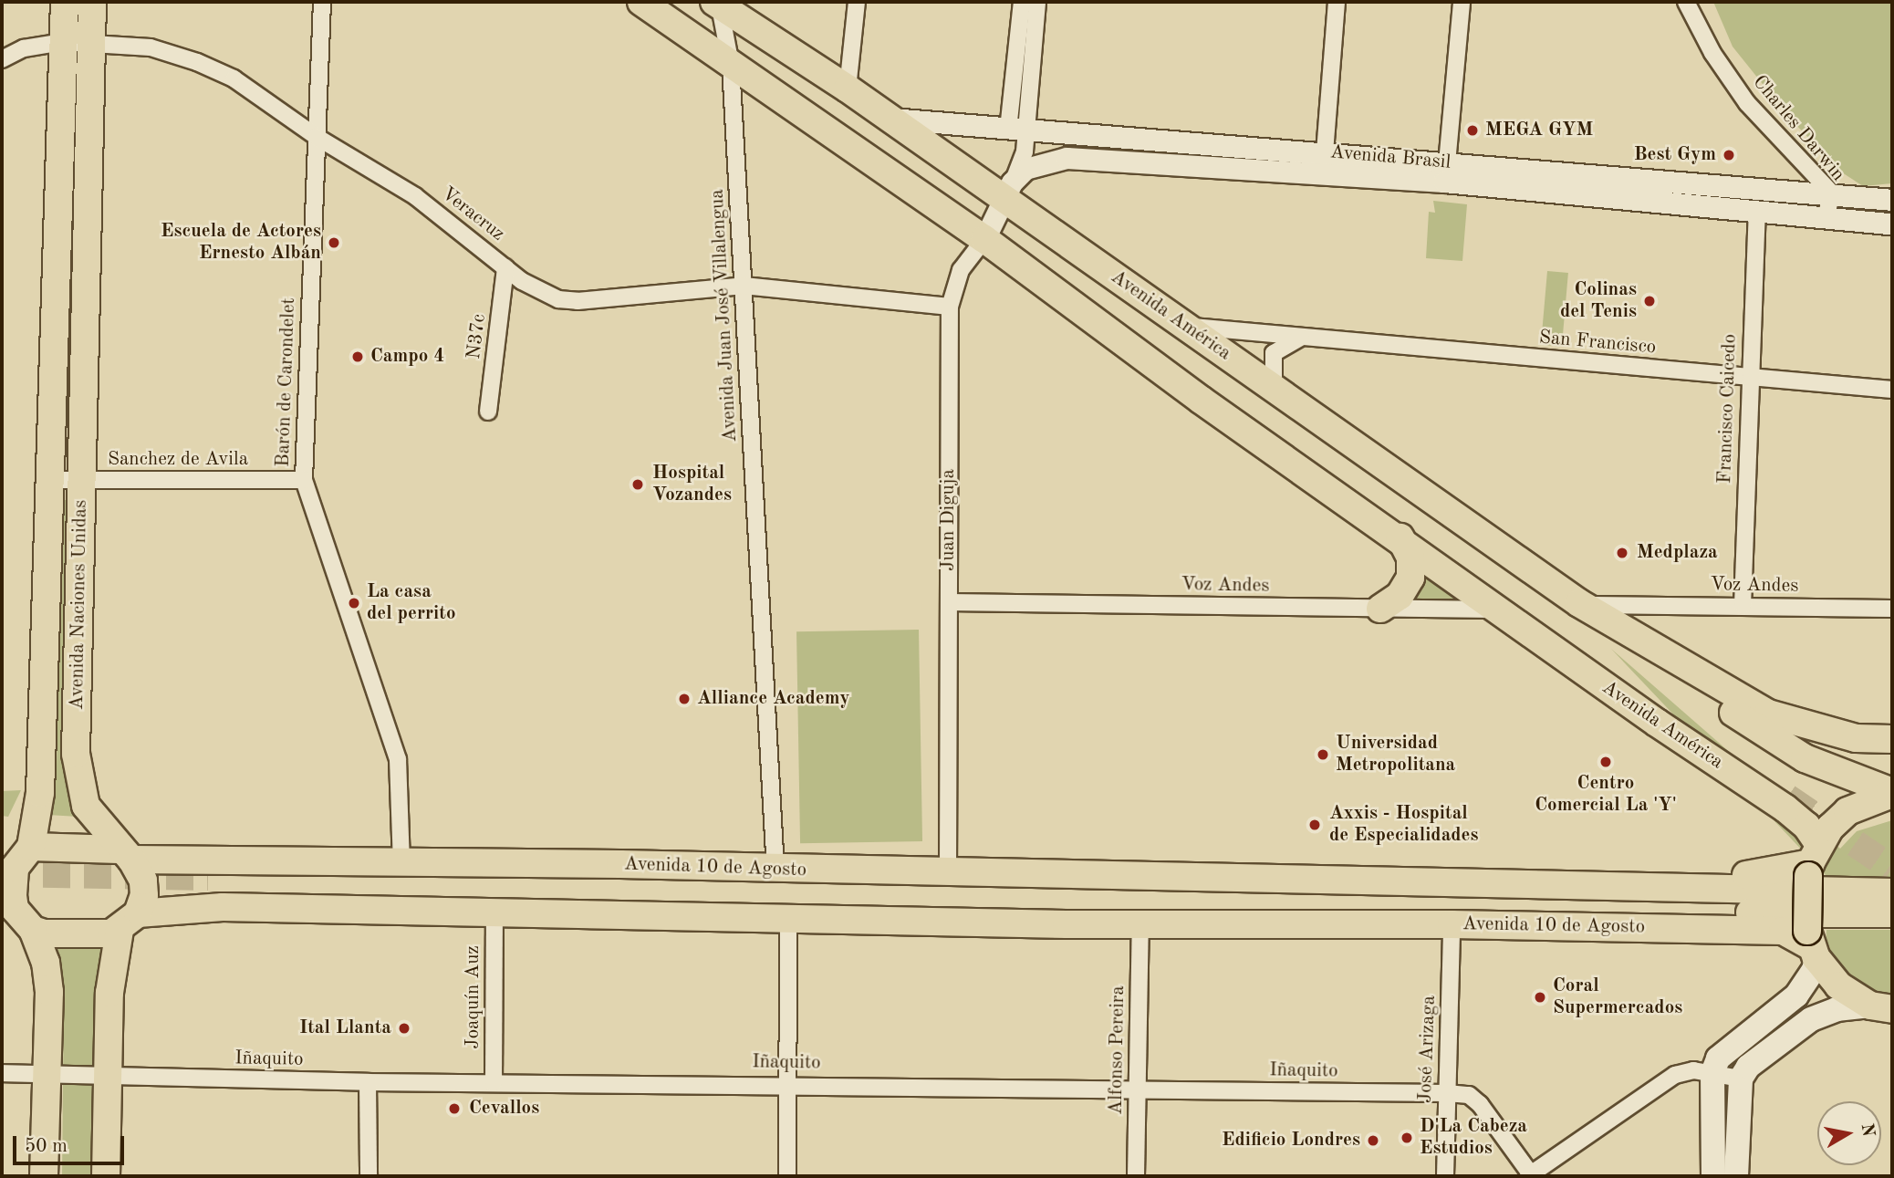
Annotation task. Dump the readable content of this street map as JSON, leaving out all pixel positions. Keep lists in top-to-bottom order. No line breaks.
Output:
{"streets":{"main road":["Avenida América","Avenida Naciones Unidas","Avenida 10 de Agosto"],"street":["Charles Darwin","Avenida Brasil","Veracruz","Avenida Juan José Villalengua","N37c","San Francisco","Barón de Carondelet","Francisco Caicedo","Sanchez de Avila","Juan Diguja","Voz Andes","Joaquín Auz","José Arizaga","Alfonso Pereira","Iñaquito"]},"crossings":[["Charles Darwin","Avenida Brasil"],["Avenida Brasil","Avenida América"],["Avenida Brasil","Francisco Caicedo"],["Avenida Brasil","Juan Diguja"],["Veracruz","Avenida Juan José Villalengua"],["Veracruz","N37c"],["Veracruz","Barón de Carondelet"],["Veracruz","Juan Diguja"],["Veracruz","Avenida Naciones Unidas"],["Avenida Juan José Villalengua","Avenida América"],["Avenida Juan José Villalengua","Avenida 10 de Agosto"],["Avenida América","San Francisco"],["Avenida América","Juan Diguja"],["Avenida América","Voz Andes"],["Avenida América","Avenida 10 de Agosto"],["San Francisco","Francisco Caicedo"],["Barón de Carondelet","Sanchez de Avila"],["Barón de Carondelet","Avenida 10 de Agosto"],["Francisco Caicedo","Voz Andes"],["Sanchez de Avila","Avenida Naciones Unidas"],["Juan Diguja","Voz Andes"],["Juan Diguja","Avenida 10 de Agosto"],["Avenida Naciones Unidas","Avenida 10 de Agosto"],["Avenida Naciones Unidas","Iñaquito"],["Avenida 10 de Agosto","Joaquín Auz"],["Avenida 10 de Agosto","José Arizaga"],["Avenida 10 de Agosto","Alfonso Pereira"],["Joaquín Auz","Iñaquito"],["José Arizaga","Iñaquito"],["Alfonso Pereira","Iñaquito"]],"places":["MEGA GYM","Best Gym","Escuela de Actores Ernesto Albán","Colinas del Tenis","Campo 4","Hospital Vozandes","Medplaza","La casa del perrito","Alliance Academy","Universidad Metropolitana","Centro Comercial La 'Y'","Axxis - Hospital de Especialidades","Coral Supermercados","Ital Llanta","Cevallos","D'La Cabeza Estudios","Edificio Londres"],"scale_bar":"50 m","north":"right"}
